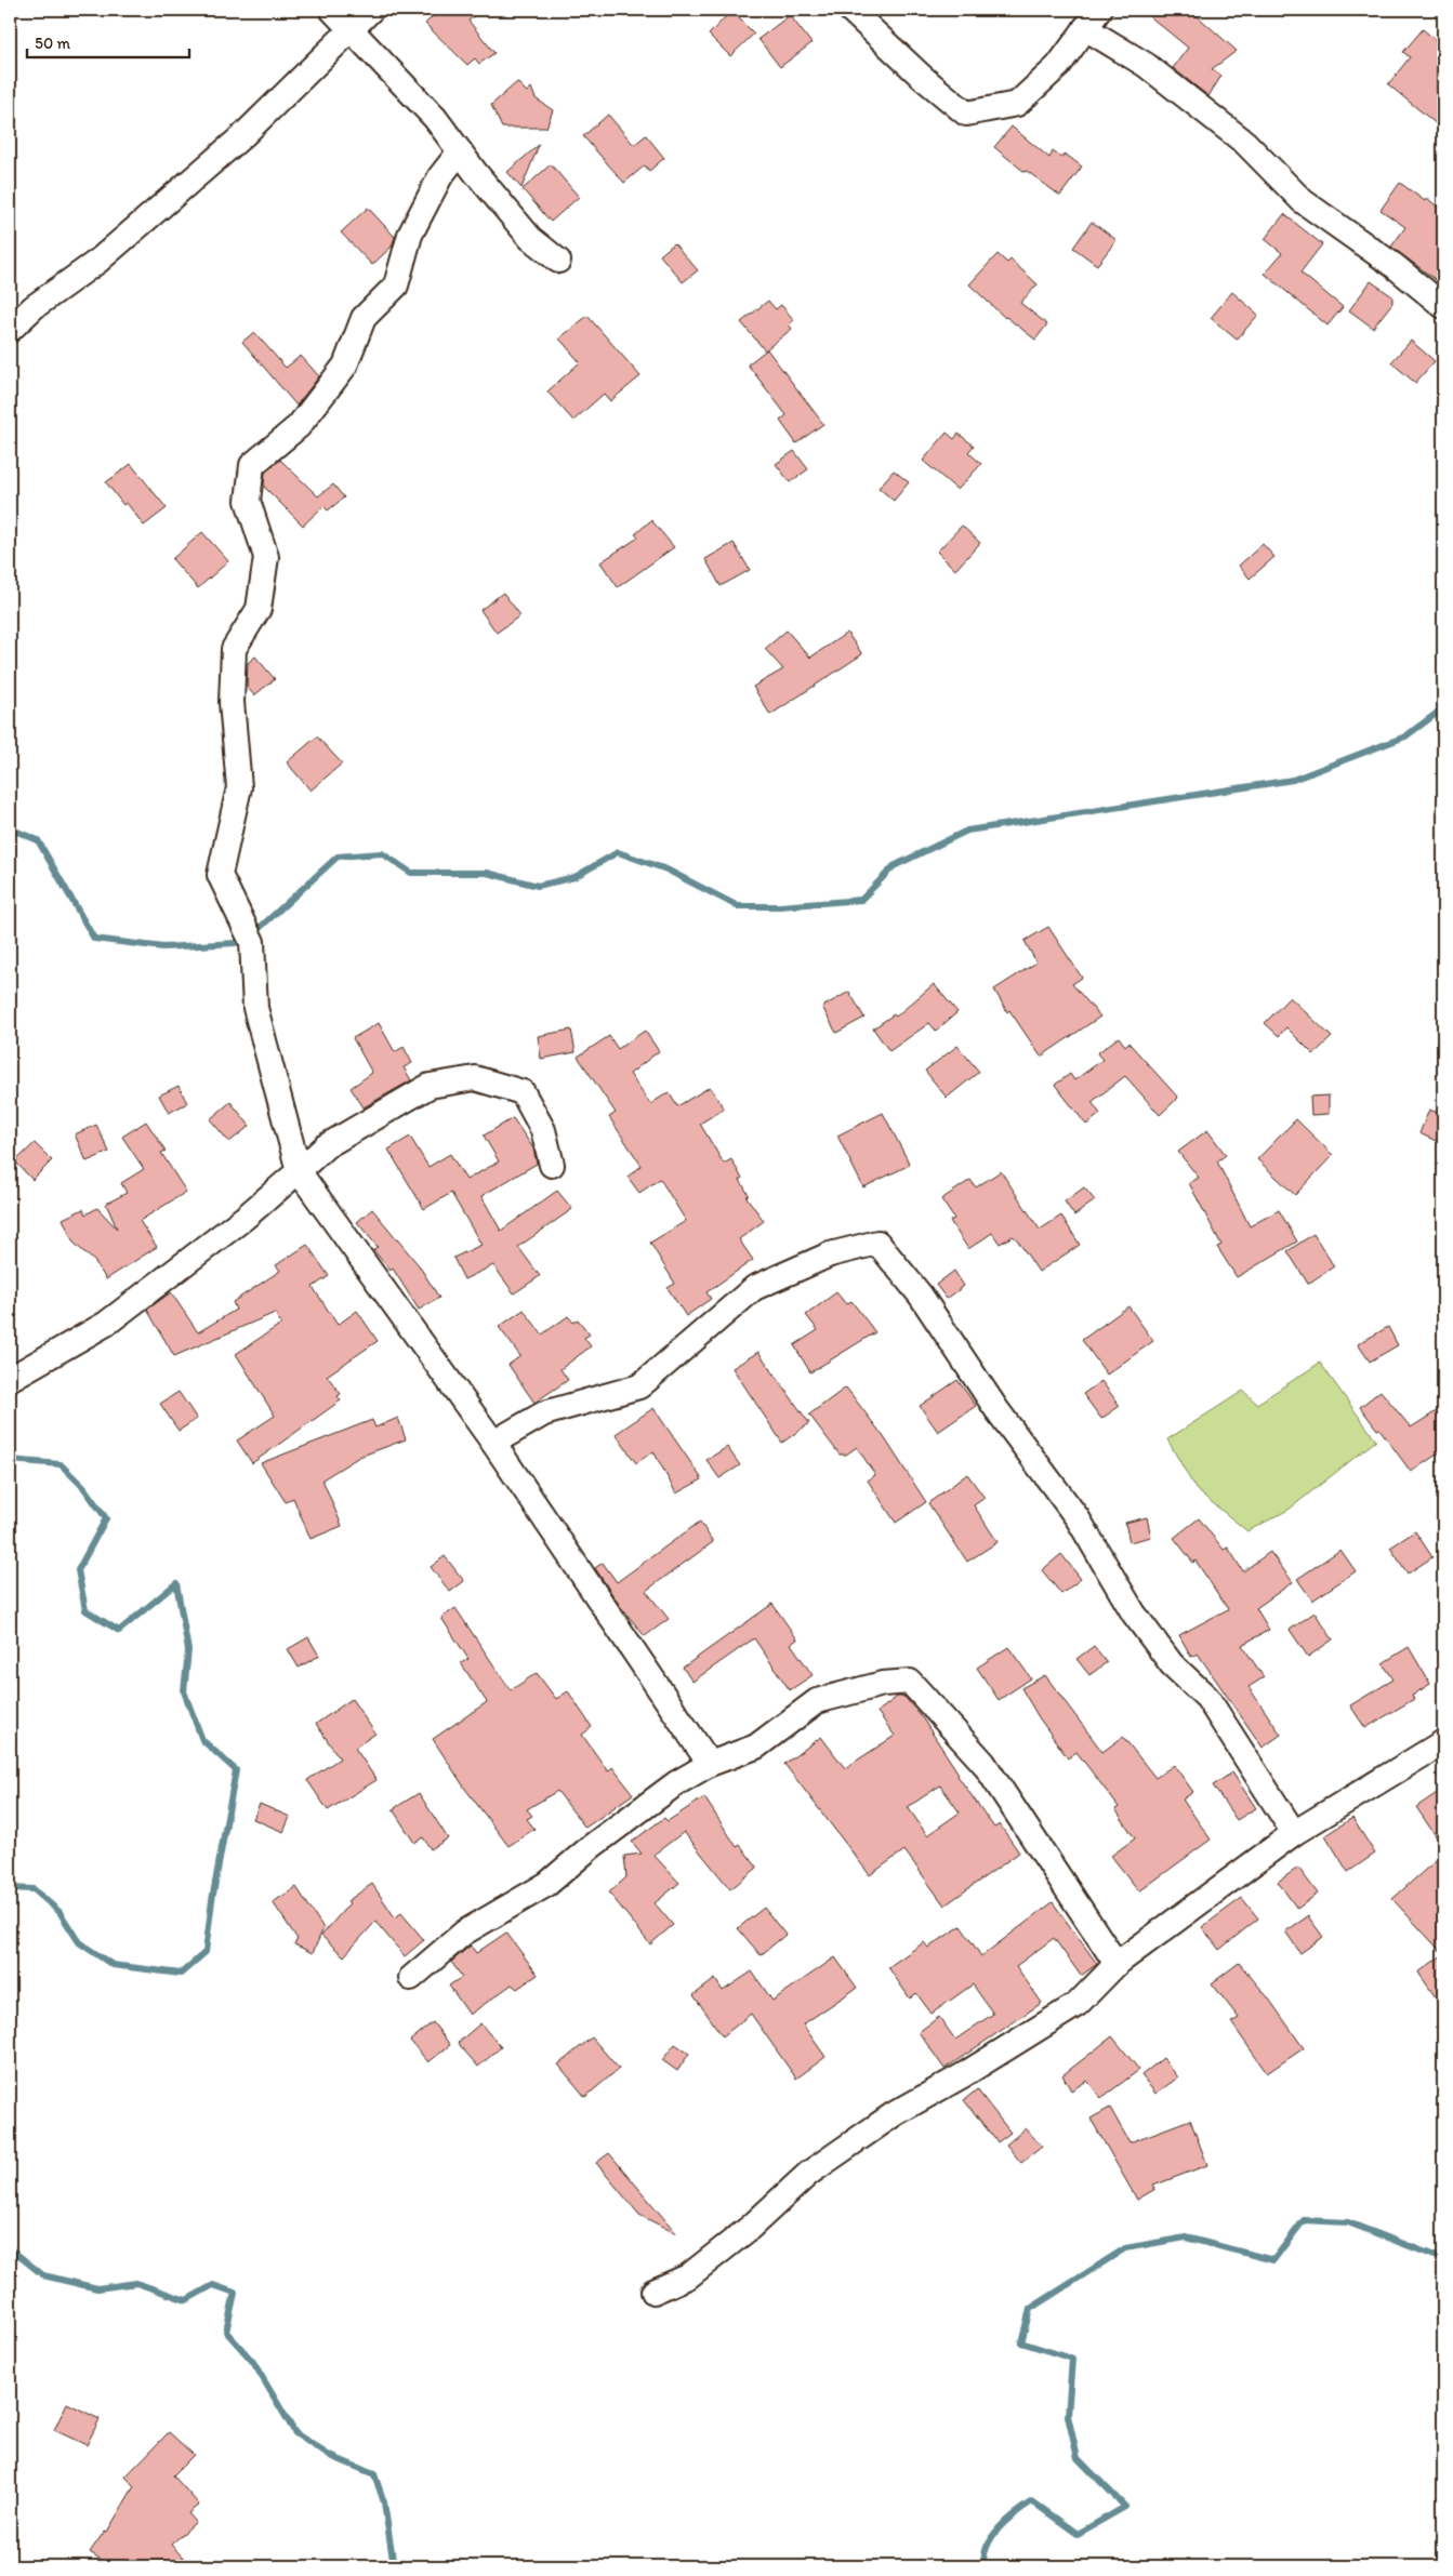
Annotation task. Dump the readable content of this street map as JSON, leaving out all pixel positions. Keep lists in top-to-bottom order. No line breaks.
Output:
{"scale_bar":"50 m"}
